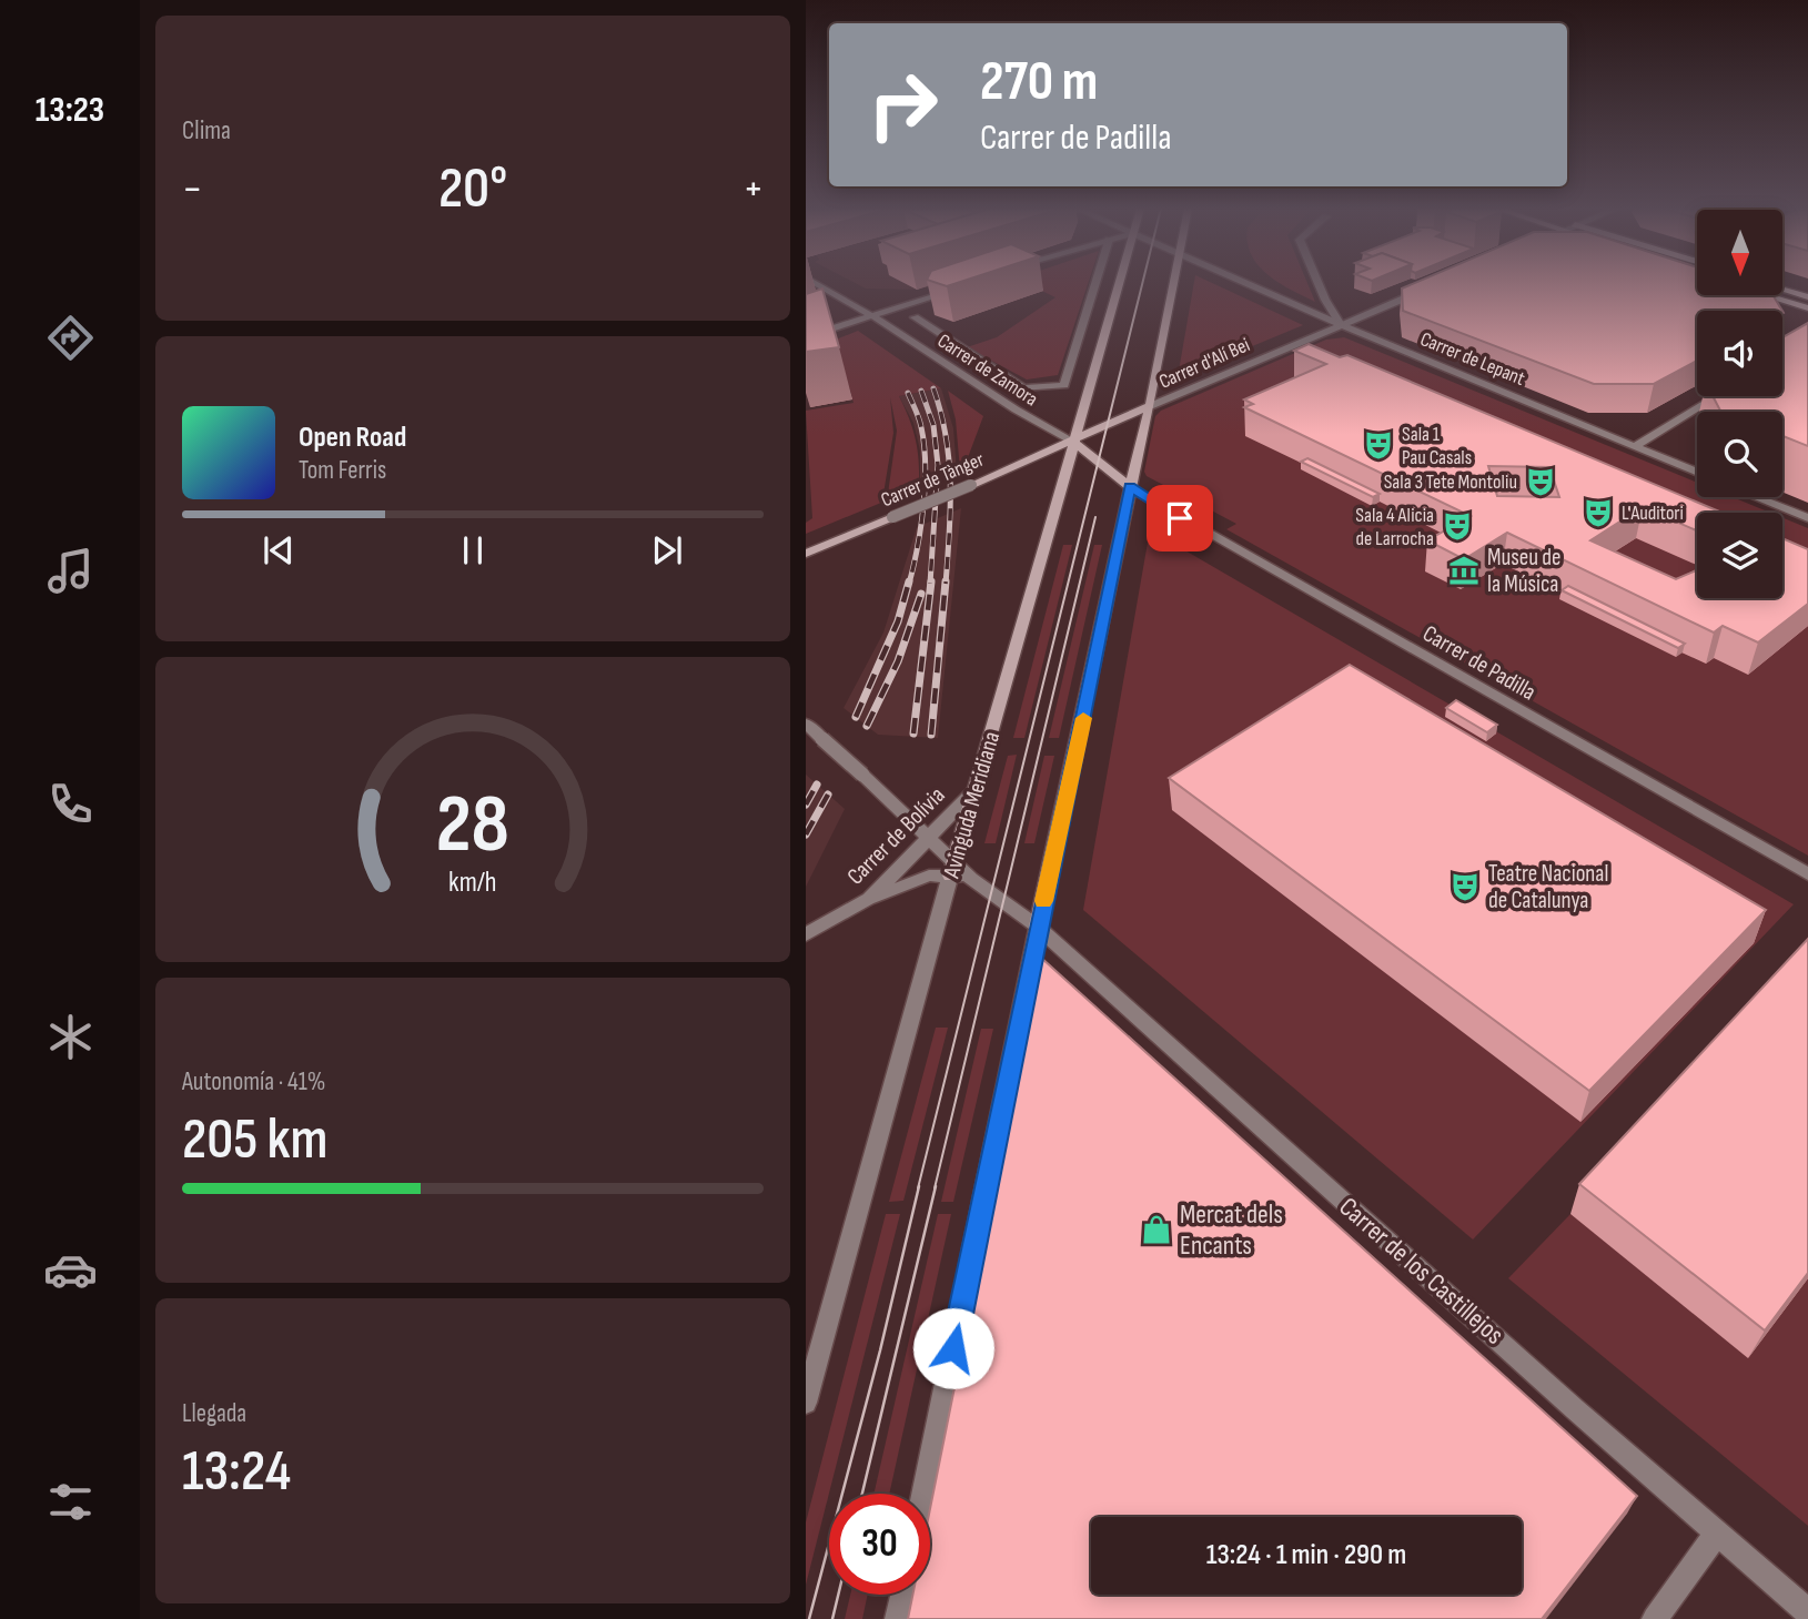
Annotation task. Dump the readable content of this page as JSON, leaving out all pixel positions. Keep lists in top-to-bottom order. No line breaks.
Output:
{"streets":{"street":["Carrer de Lepant","Carrer d'Alí Bei","Carrer de Zamora","Carrer de Tànger","Carrer de Padilla","Avinguda Meridiana","Carrer de Bolívia","Carrer de los Castillejos"]},"crossings":[["Carrer de Lepant","Carrer d'Alí Bei"],["Carrer d'Alí Bei","Carrer de Tànger"],["Carrer de Zamora","Carrer de Tànger"],["Carrer de Zamora","Avinguda Meridiana"],["Carrer de Tànger","Avinguda Meridiana"],["Avinguda Meridiana","Carrer de Bolívia"],["Avinguda Meridiana","Carrer de los Castillejos"]],"places":{"theatre":["Sala 1 Pau Casals","Sala 3 Tete Montoliu","L'Auditori","Sala 4 Alicia de Larrocha","Teatre Nacional de Catalunya"],"museum":["Museu de la Música"],"shop":["Mercat dels Encants"]},"north":"bottom","page":{"tabs":"13:23","tile":["Clima",["Autonomía · 41%","205 km"],["Llegada","13:24"]],"turn":["270 m","Carrer de Padilla"],"heat":["−","20°","+"],"song":["Open Road","Tom Ferris"],"limit":"30","trip":"13:24 · 1 min · 290 m","gauge":["28","km/h"]}}
